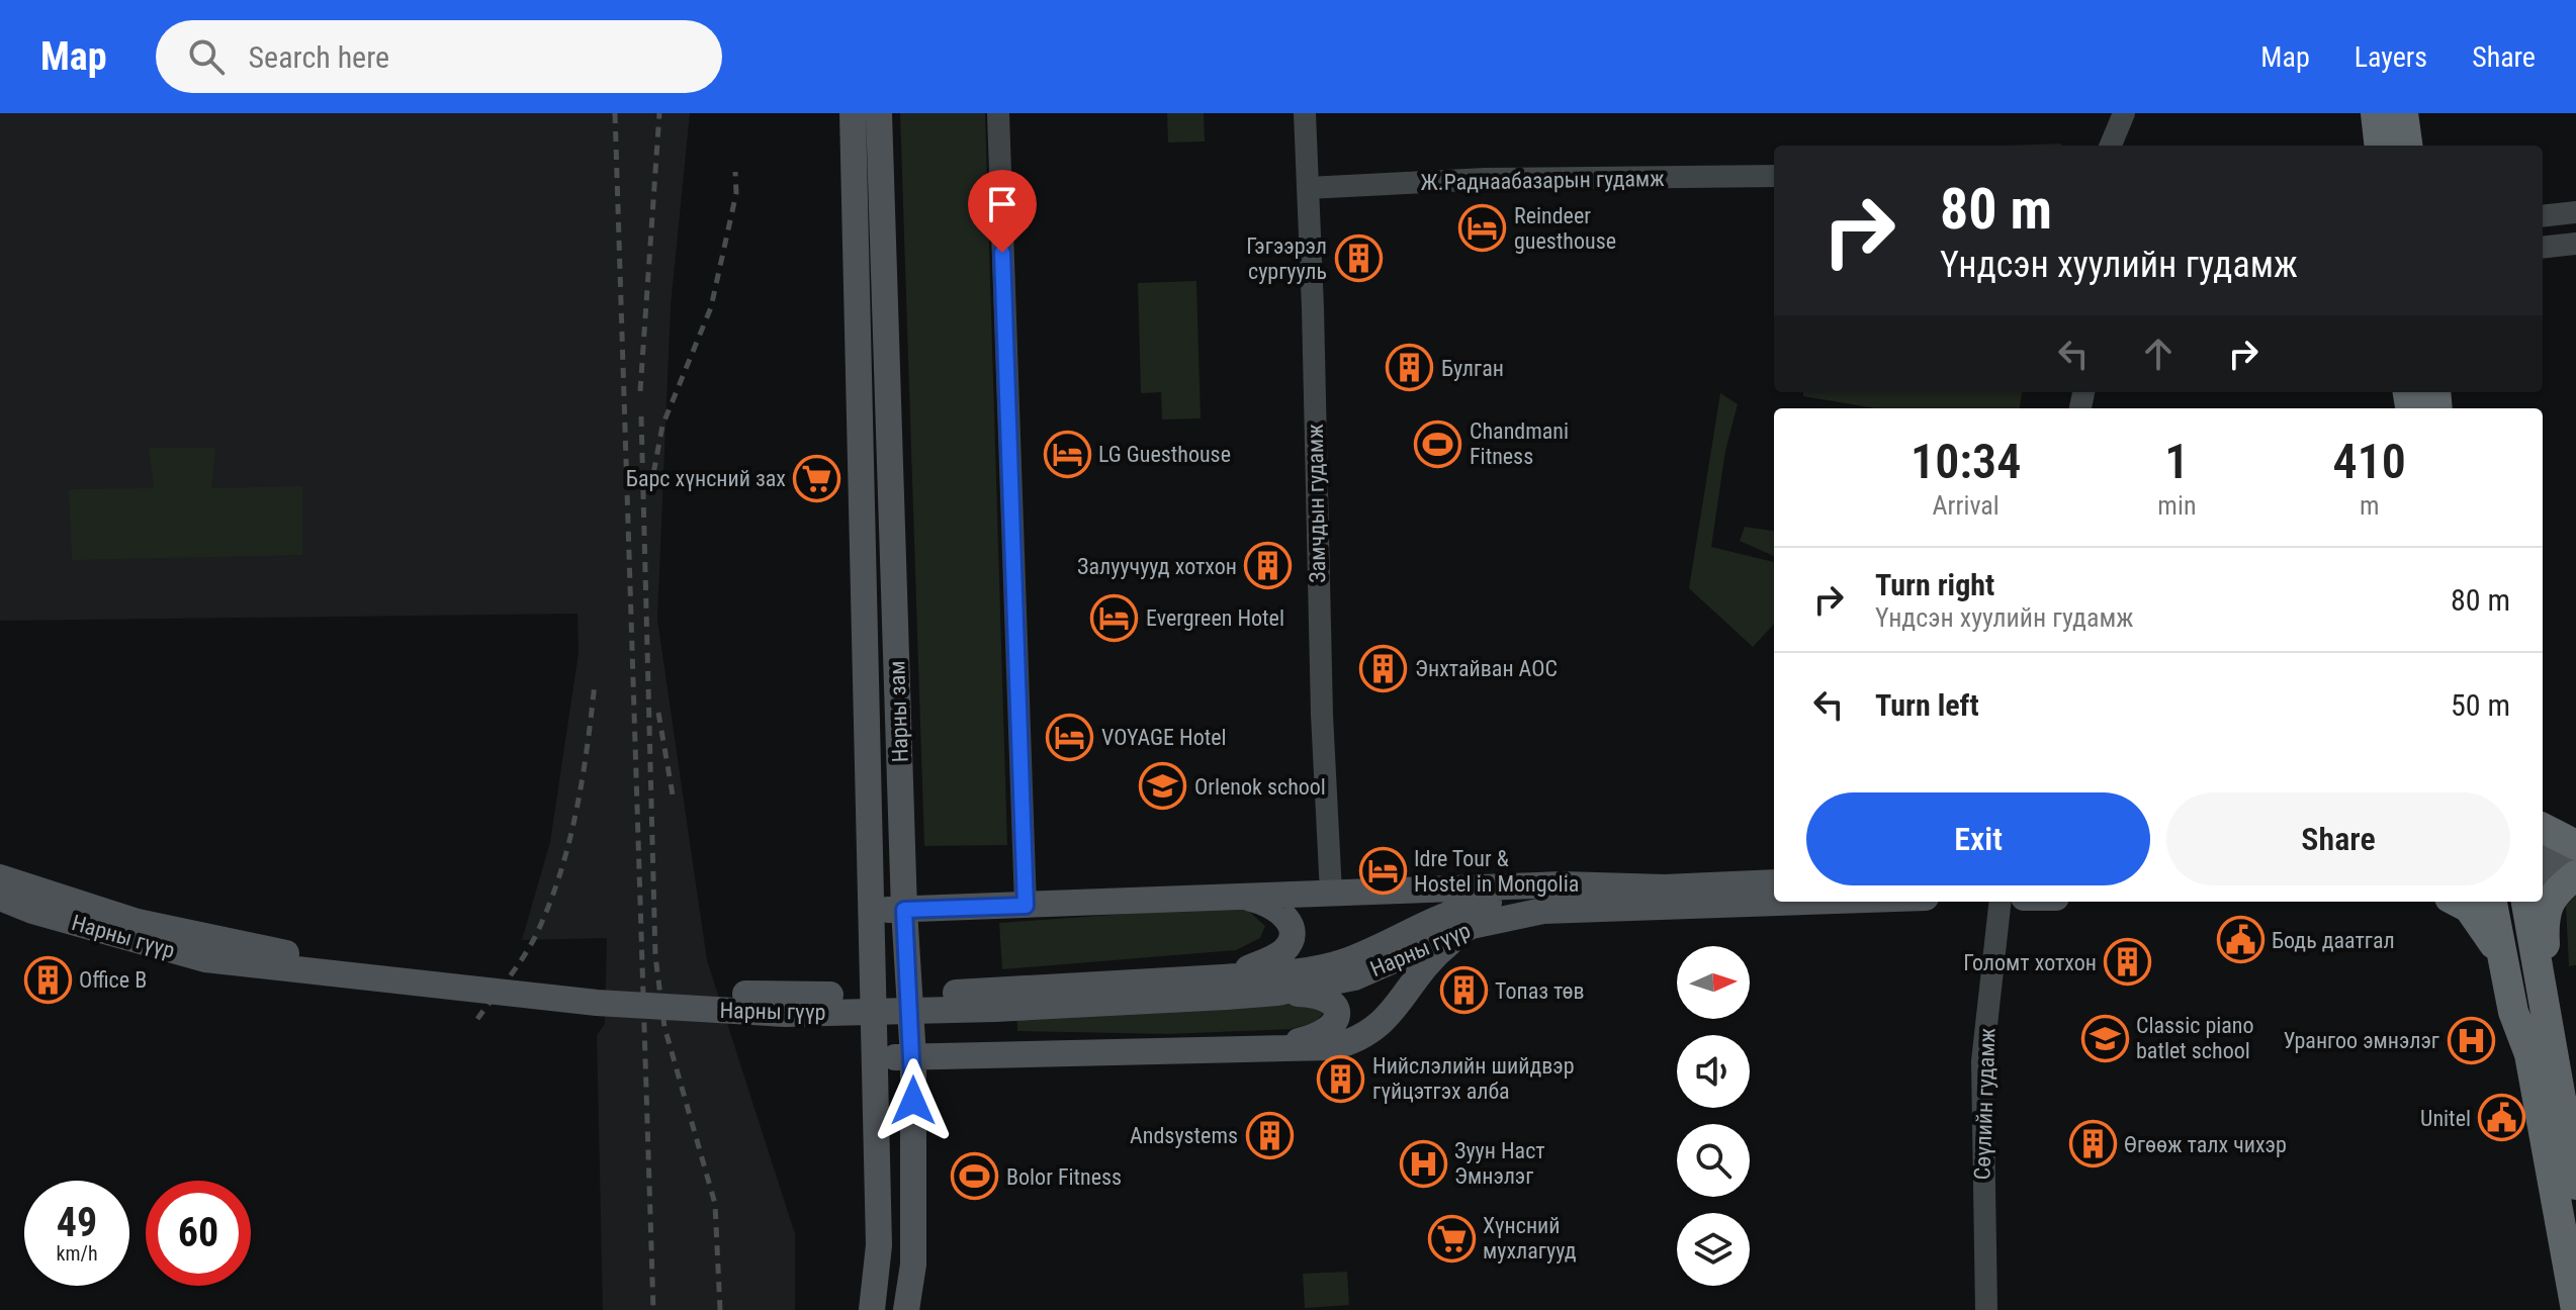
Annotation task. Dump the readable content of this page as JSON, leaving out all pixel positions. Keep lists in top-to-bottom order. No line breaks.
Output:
{"streets":{"main road":["Нарны зам","Нарны гүүр"],"street":["Ж.Раднаабазарын гудамж","Замчдын гудамж","Сөүлийн гудамж"]},"crossings":[["Ж.Раднаабазарын гудамж","Замчдын гудамж"]],"places":{"hotel":["Reindeer guesthouse","LG Guesthouse","Evergreen Hotel","VOYAGE Hotel","Idre Tour & Hostel in Mongolia"],"building":["Гэгээрэл сургууль","Булган","Залуучууд хотхон","Энхтайван АОС","Голомт хотхон","Office B","Топаз төв","Нийслэлийн шийдвэр гүйцэтгэх алба","Andsystems","Өгөөж талх чихэр"],"sports":["Chandmani Fitness","Bolor Fitness"],"supermarket":["Барс хүнсний зах","Хүнсний мухлагууд"],"school or university":["Orlenok school","Classic piano batlet school"],"public building":["Бодь даатгал","Unitel"],"hospital":["Урангоо эмнэлэг","Зуун Наст Эмнэлэг"]},"north":"right","page":{"header":"Map","search":"Search here","nav":["Map","Layers","Share"],"turn":["80 m","Үндсэн хуулийн гудамж"],"eta":["10:34","Arrival","1","min","410","m"],"list":[{"name":"Turn right","note":"Үндсэн хуулийн гудамж","value":"80 m"},{"name":"Turn left","value":"50 m"}],"buttons":["Exit","Share"],"speed":"49 km/h","limit":"60"}}
